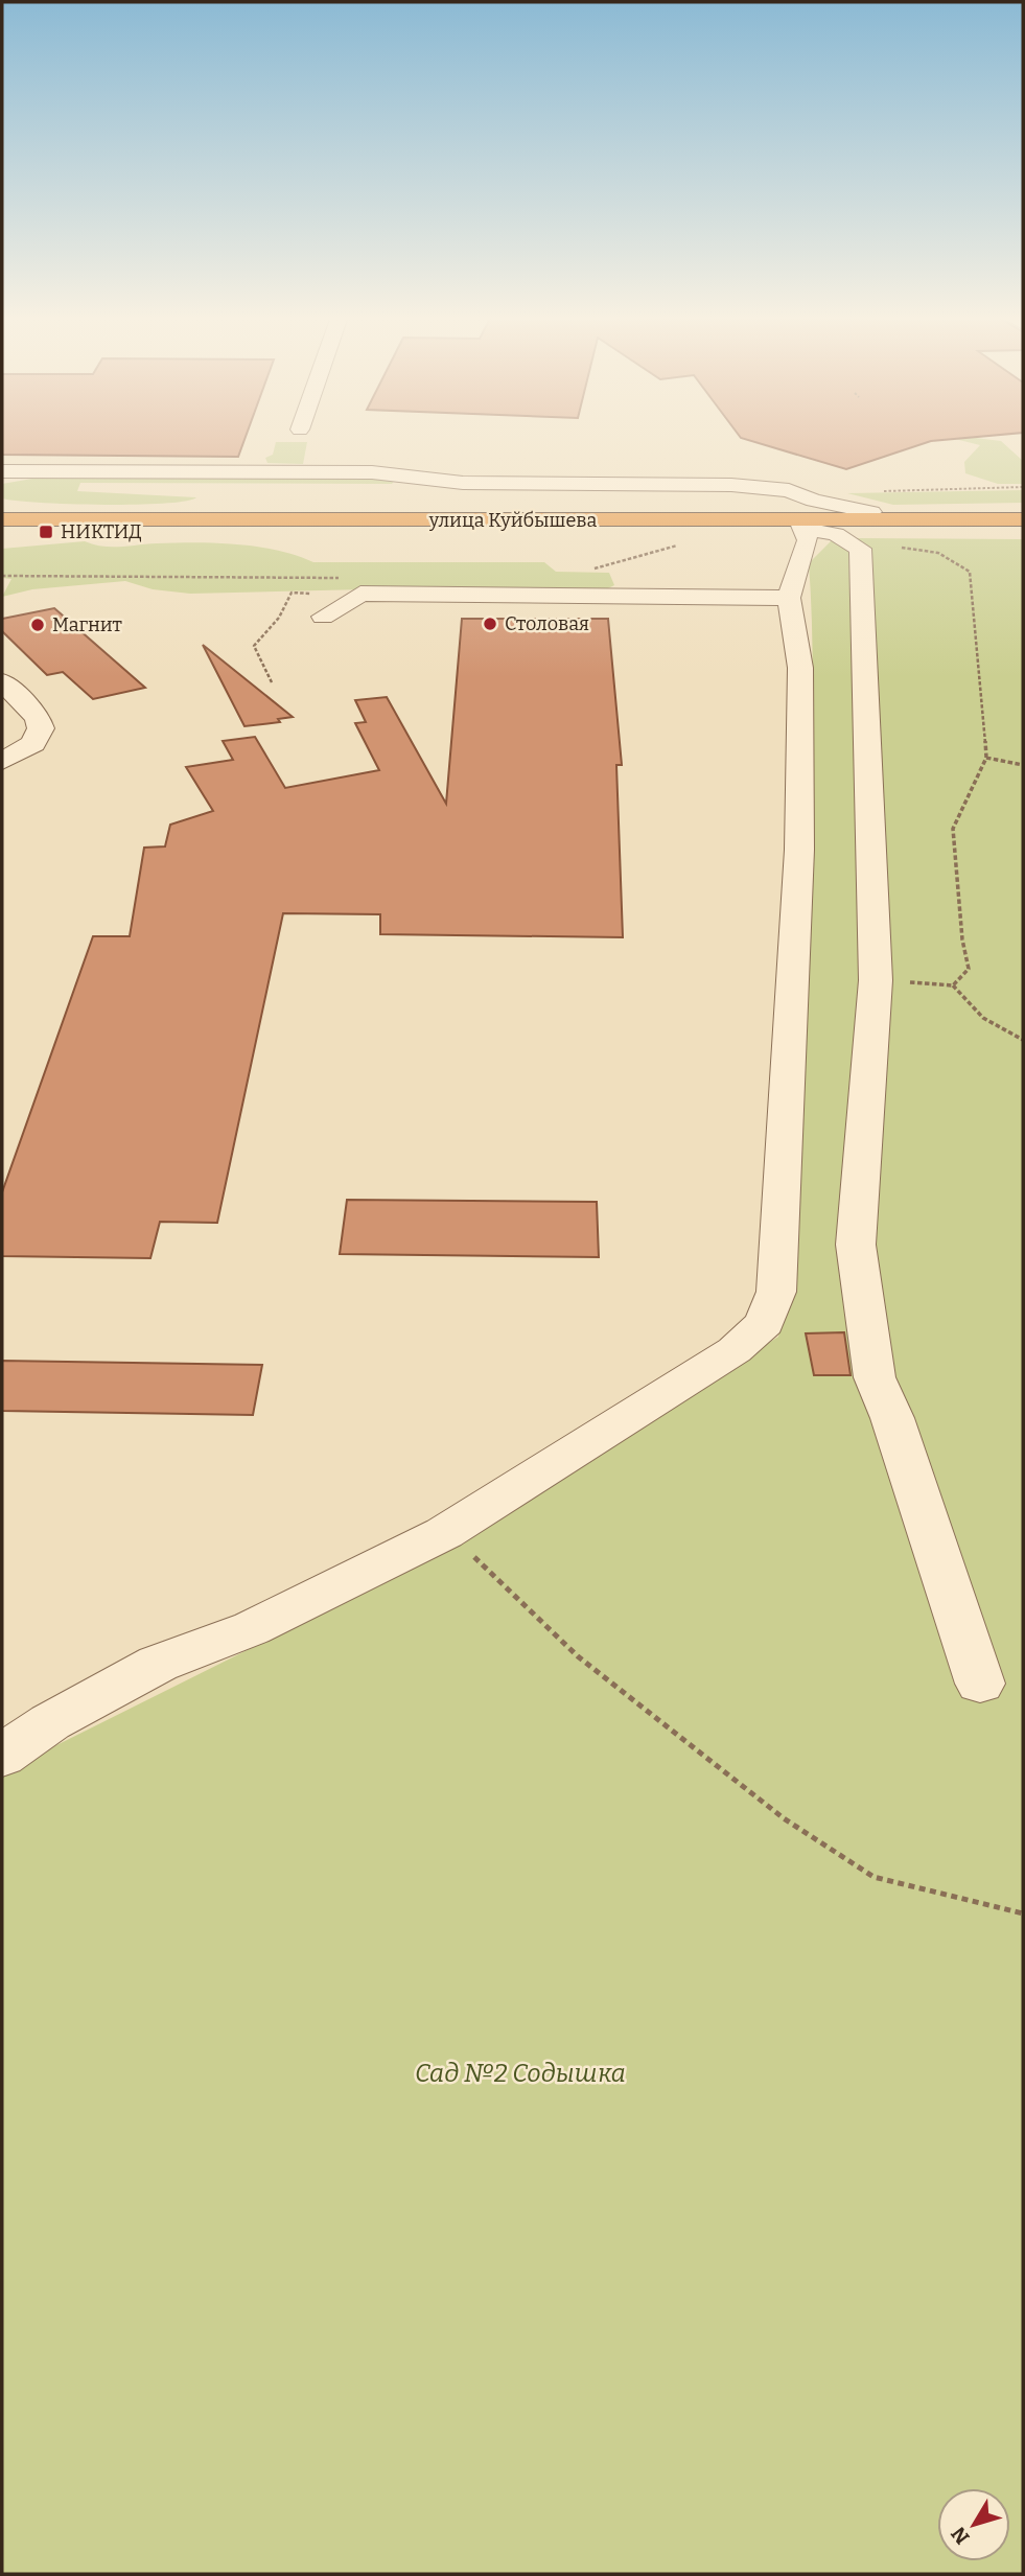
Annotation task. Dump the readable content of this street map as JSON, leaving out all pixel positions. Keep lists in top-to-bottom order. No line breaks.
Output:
{"streets":{"highway":["улица Куйбышева"]},"parks":["Сад №2 Содышка"],"places":{"transit":["НИКТИД"],"other":["Столовая","Магнит"]},"north":"bottom left"}
